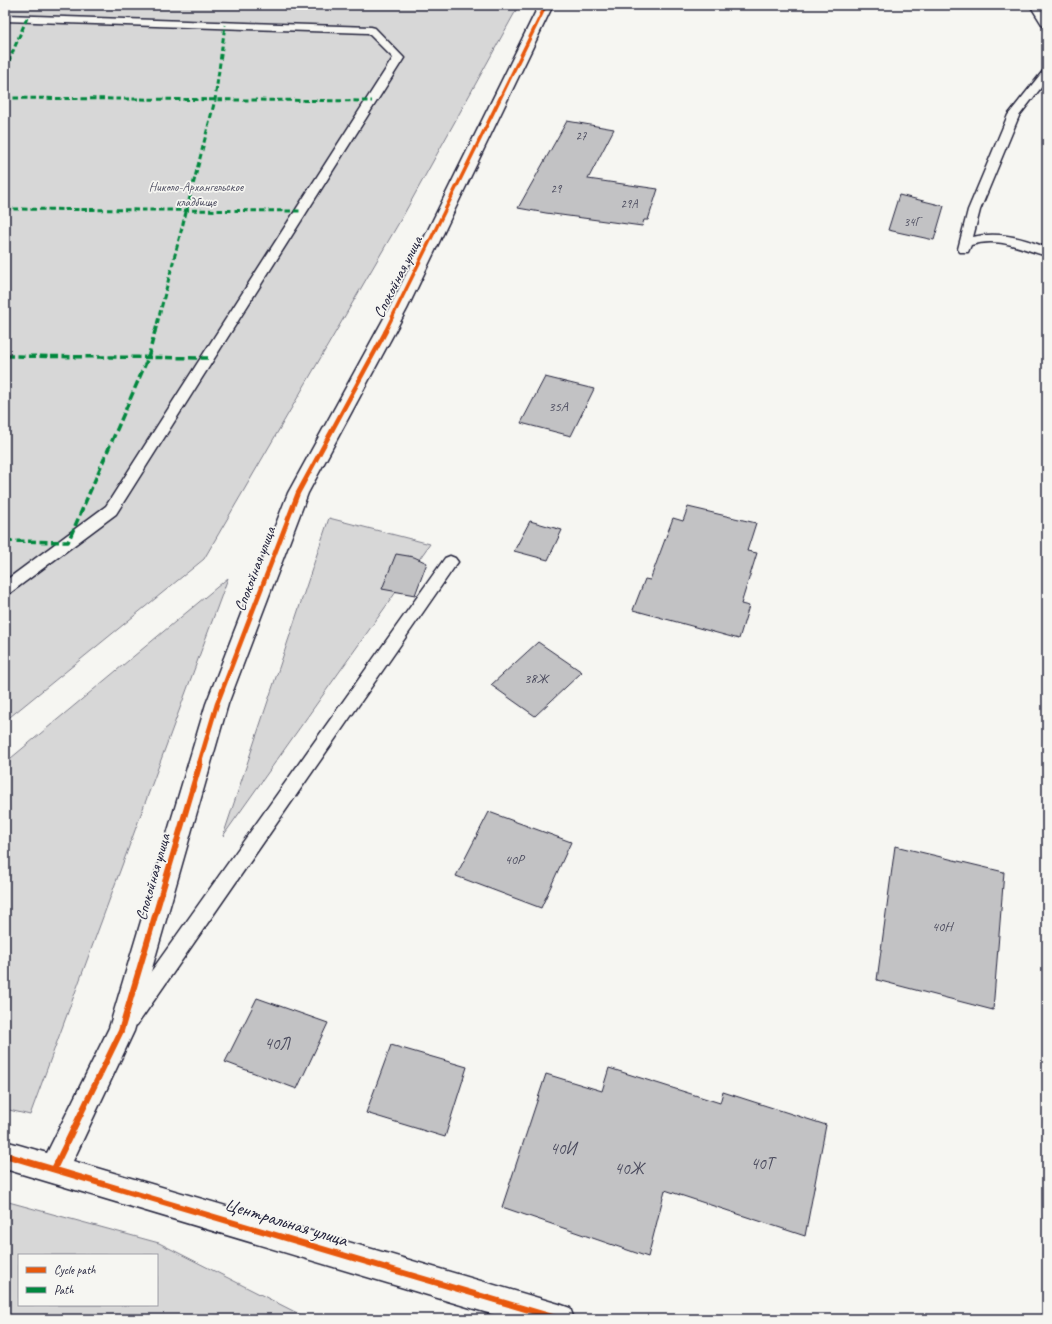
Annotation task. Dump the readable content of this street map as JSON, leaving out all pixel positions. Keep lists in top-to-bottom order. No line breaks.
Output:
{"streets":{"street":["Спокойная улица","Центральная улица"]},"crossings":[["Спокойная улица","Центральная улица"]],"parks":["Николо-Архангельское кладбище"],"house_numbers":["27","29","29А","34Г","35А","38Ж","40Р","40Н","40Л","40И","40Т","40Ж"],"legend":["Cycle path","Path"]}
